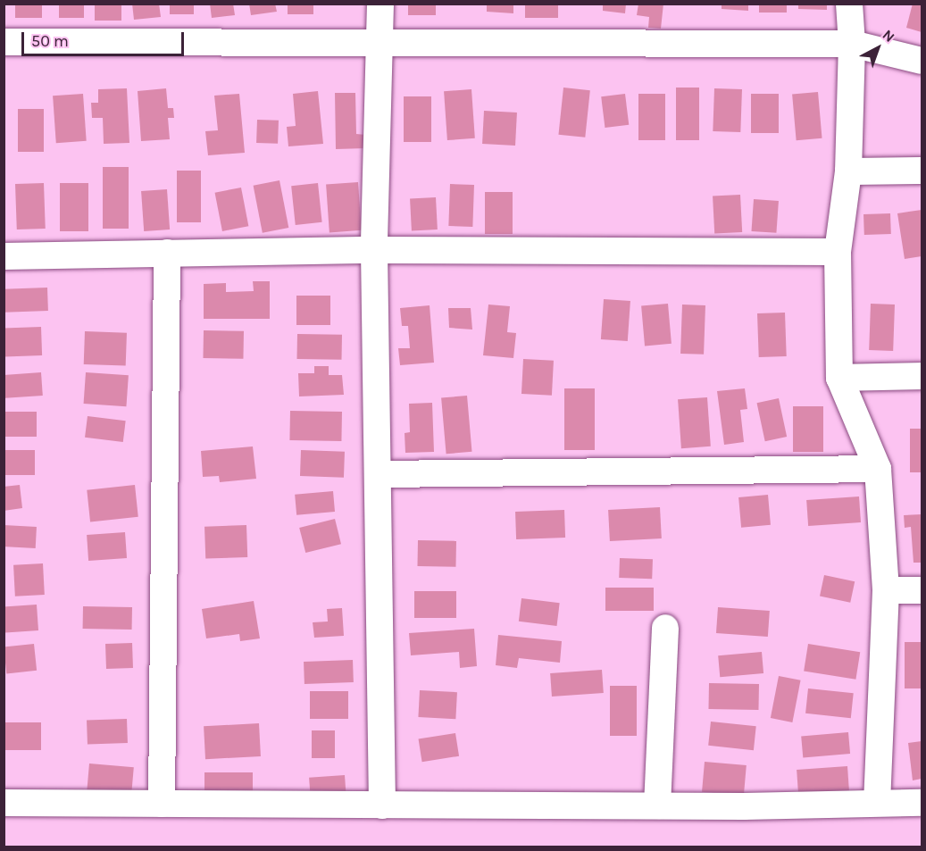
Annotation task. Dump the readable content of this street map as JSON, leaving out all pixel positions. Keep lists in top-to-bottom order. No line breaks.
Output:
{"scale_bar":"50 m","north":"top right"}
